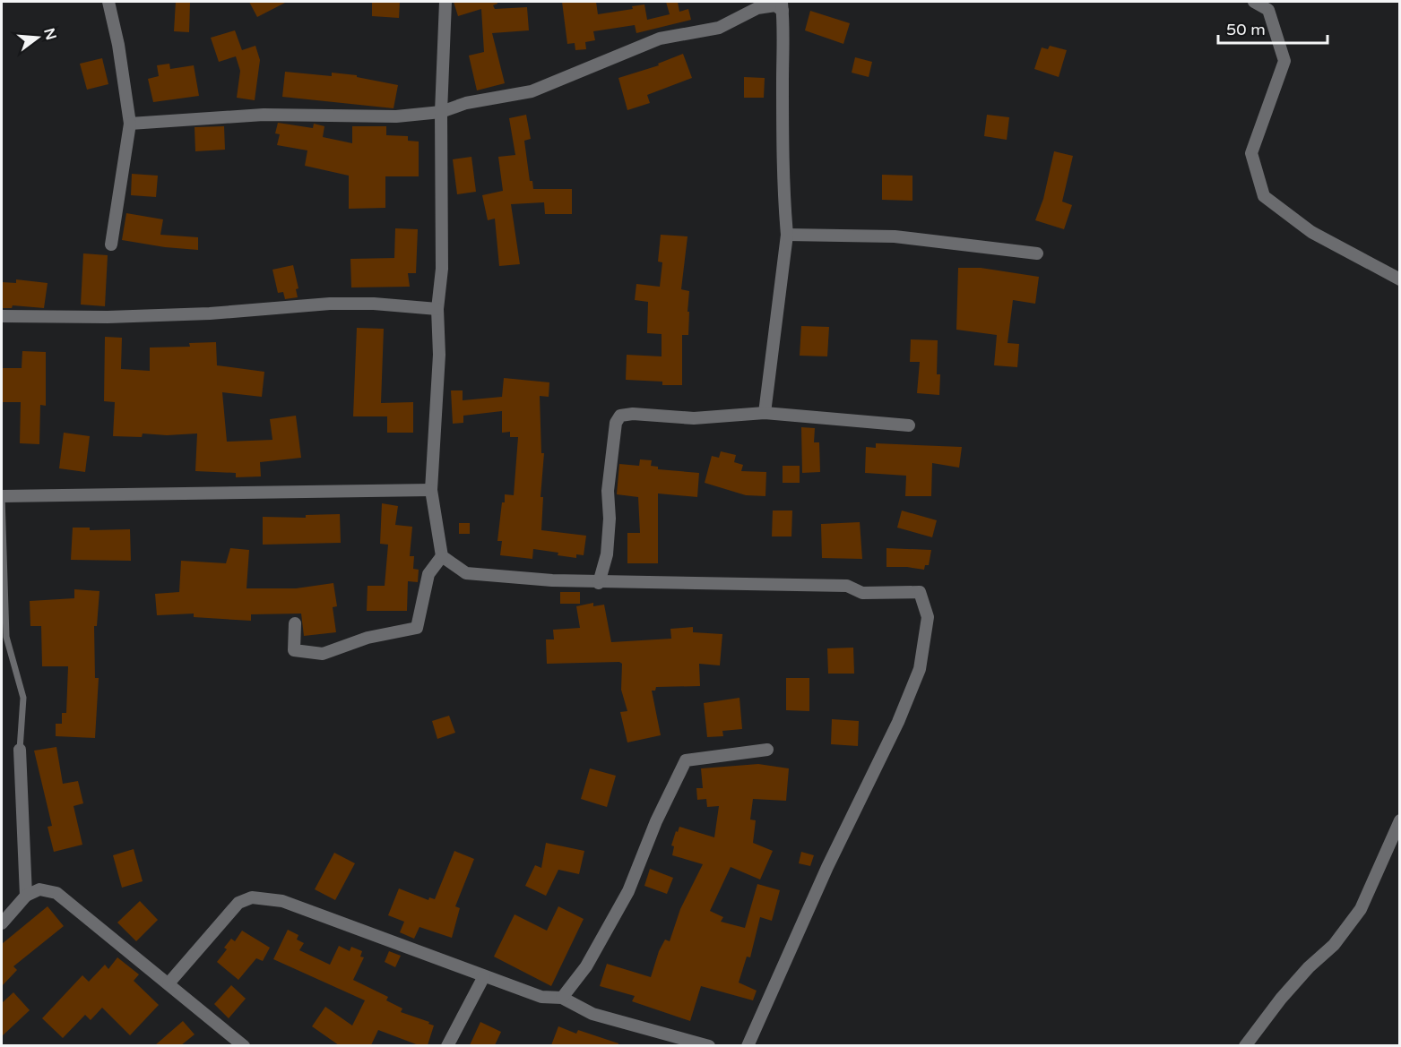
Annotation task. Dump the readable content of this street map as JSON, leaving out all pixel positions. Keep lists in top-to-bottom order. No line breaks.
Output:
{"scale_bar":"50 m","north":"right"}
